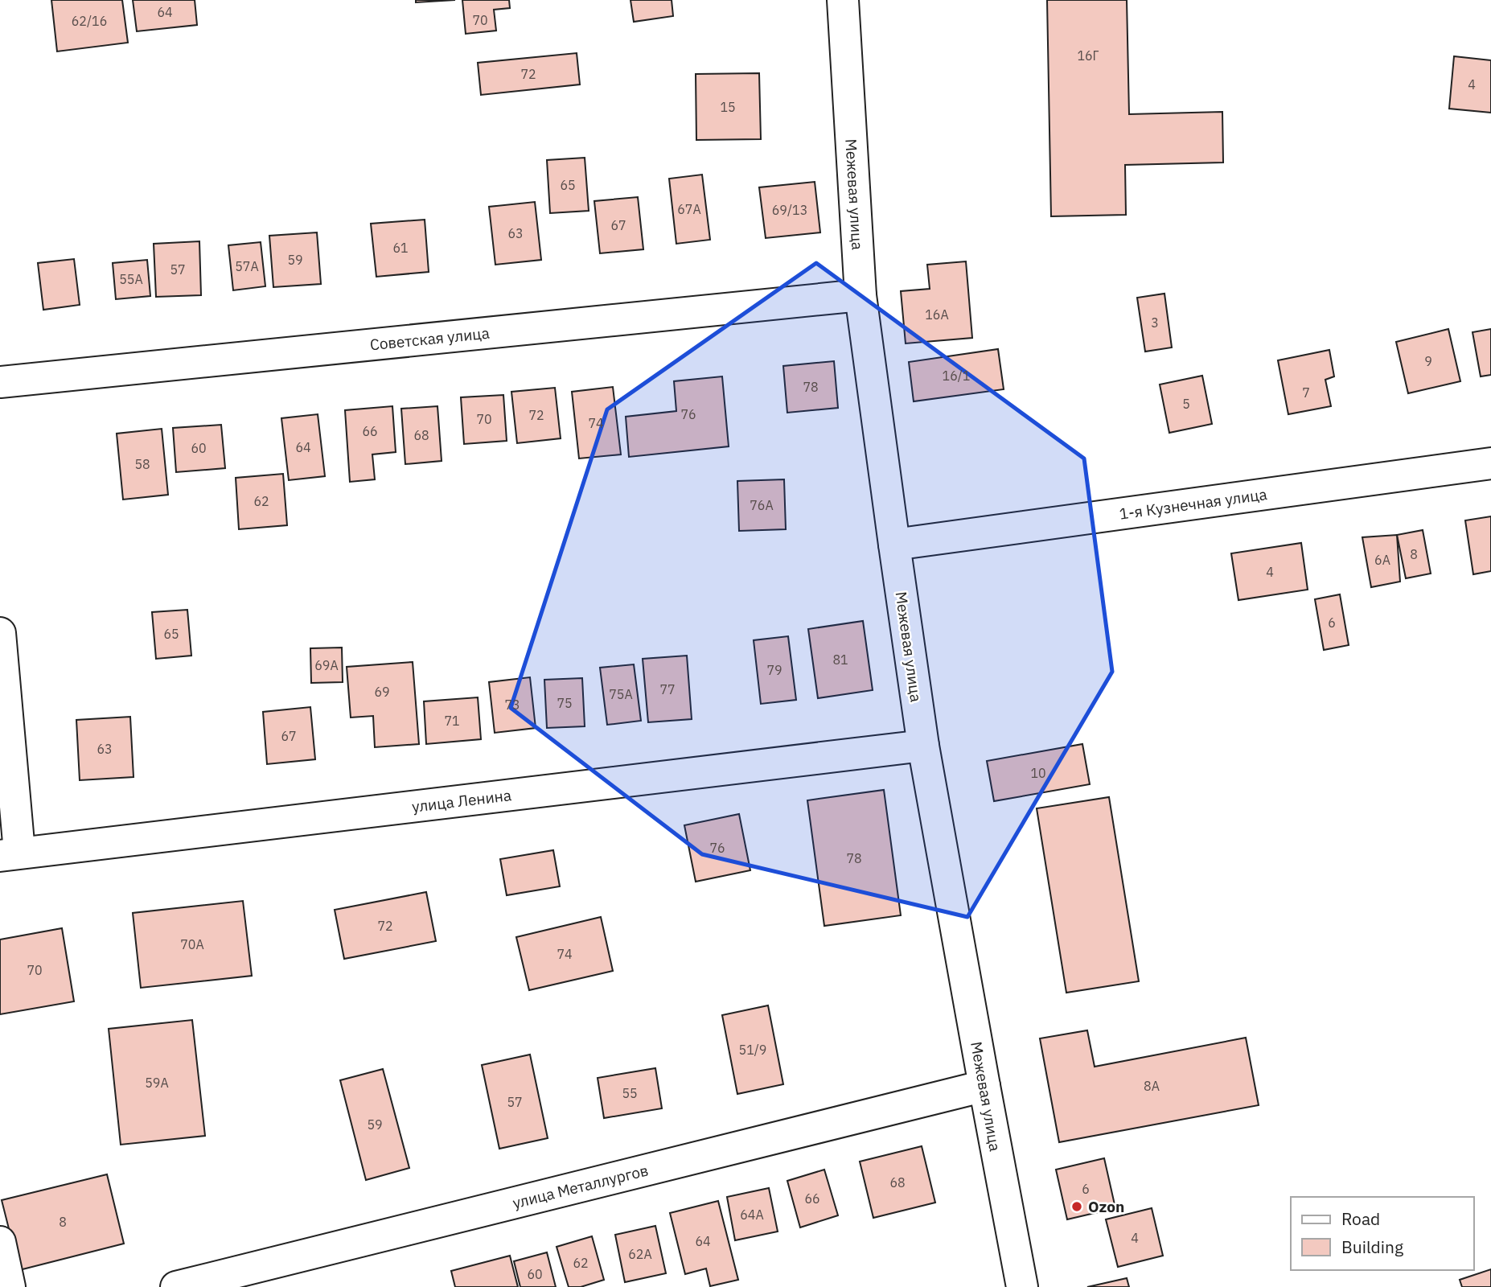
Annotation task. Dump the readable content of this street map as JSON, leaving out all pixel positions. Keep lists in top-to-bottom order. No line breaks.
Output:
{"streets":{"street":["Межевая улица","Советская улица","1-я Кузнечная улица","улица Ленина","улица Металлургов"]},"crossings":[["Межевая улица","Советская улица"],["Межевая улица","1-я Кузнечная улица"],["Межевая улица","улица Ленина"],["Межевая улица","улица Металлургов"]],"places":["Ozon"],"house_numbers":["64","70","62/16","16Г","72","4","15","65","67А","69/13","67","63","61","59","57А","57","55А","16А","3","9","16/1","78","7","5","76","72","70","74","66","68","64","60","58","62","76А","8","6А","4","6","65","81","69А","79","77","69","75А","75","73","71","67","63","10","76","78","72","70А","74","70","51/9","59А","8А","55","57","59","68","6","66","64А","8","4","64","62А","62","60"],"legend":["Road","Building"]}
